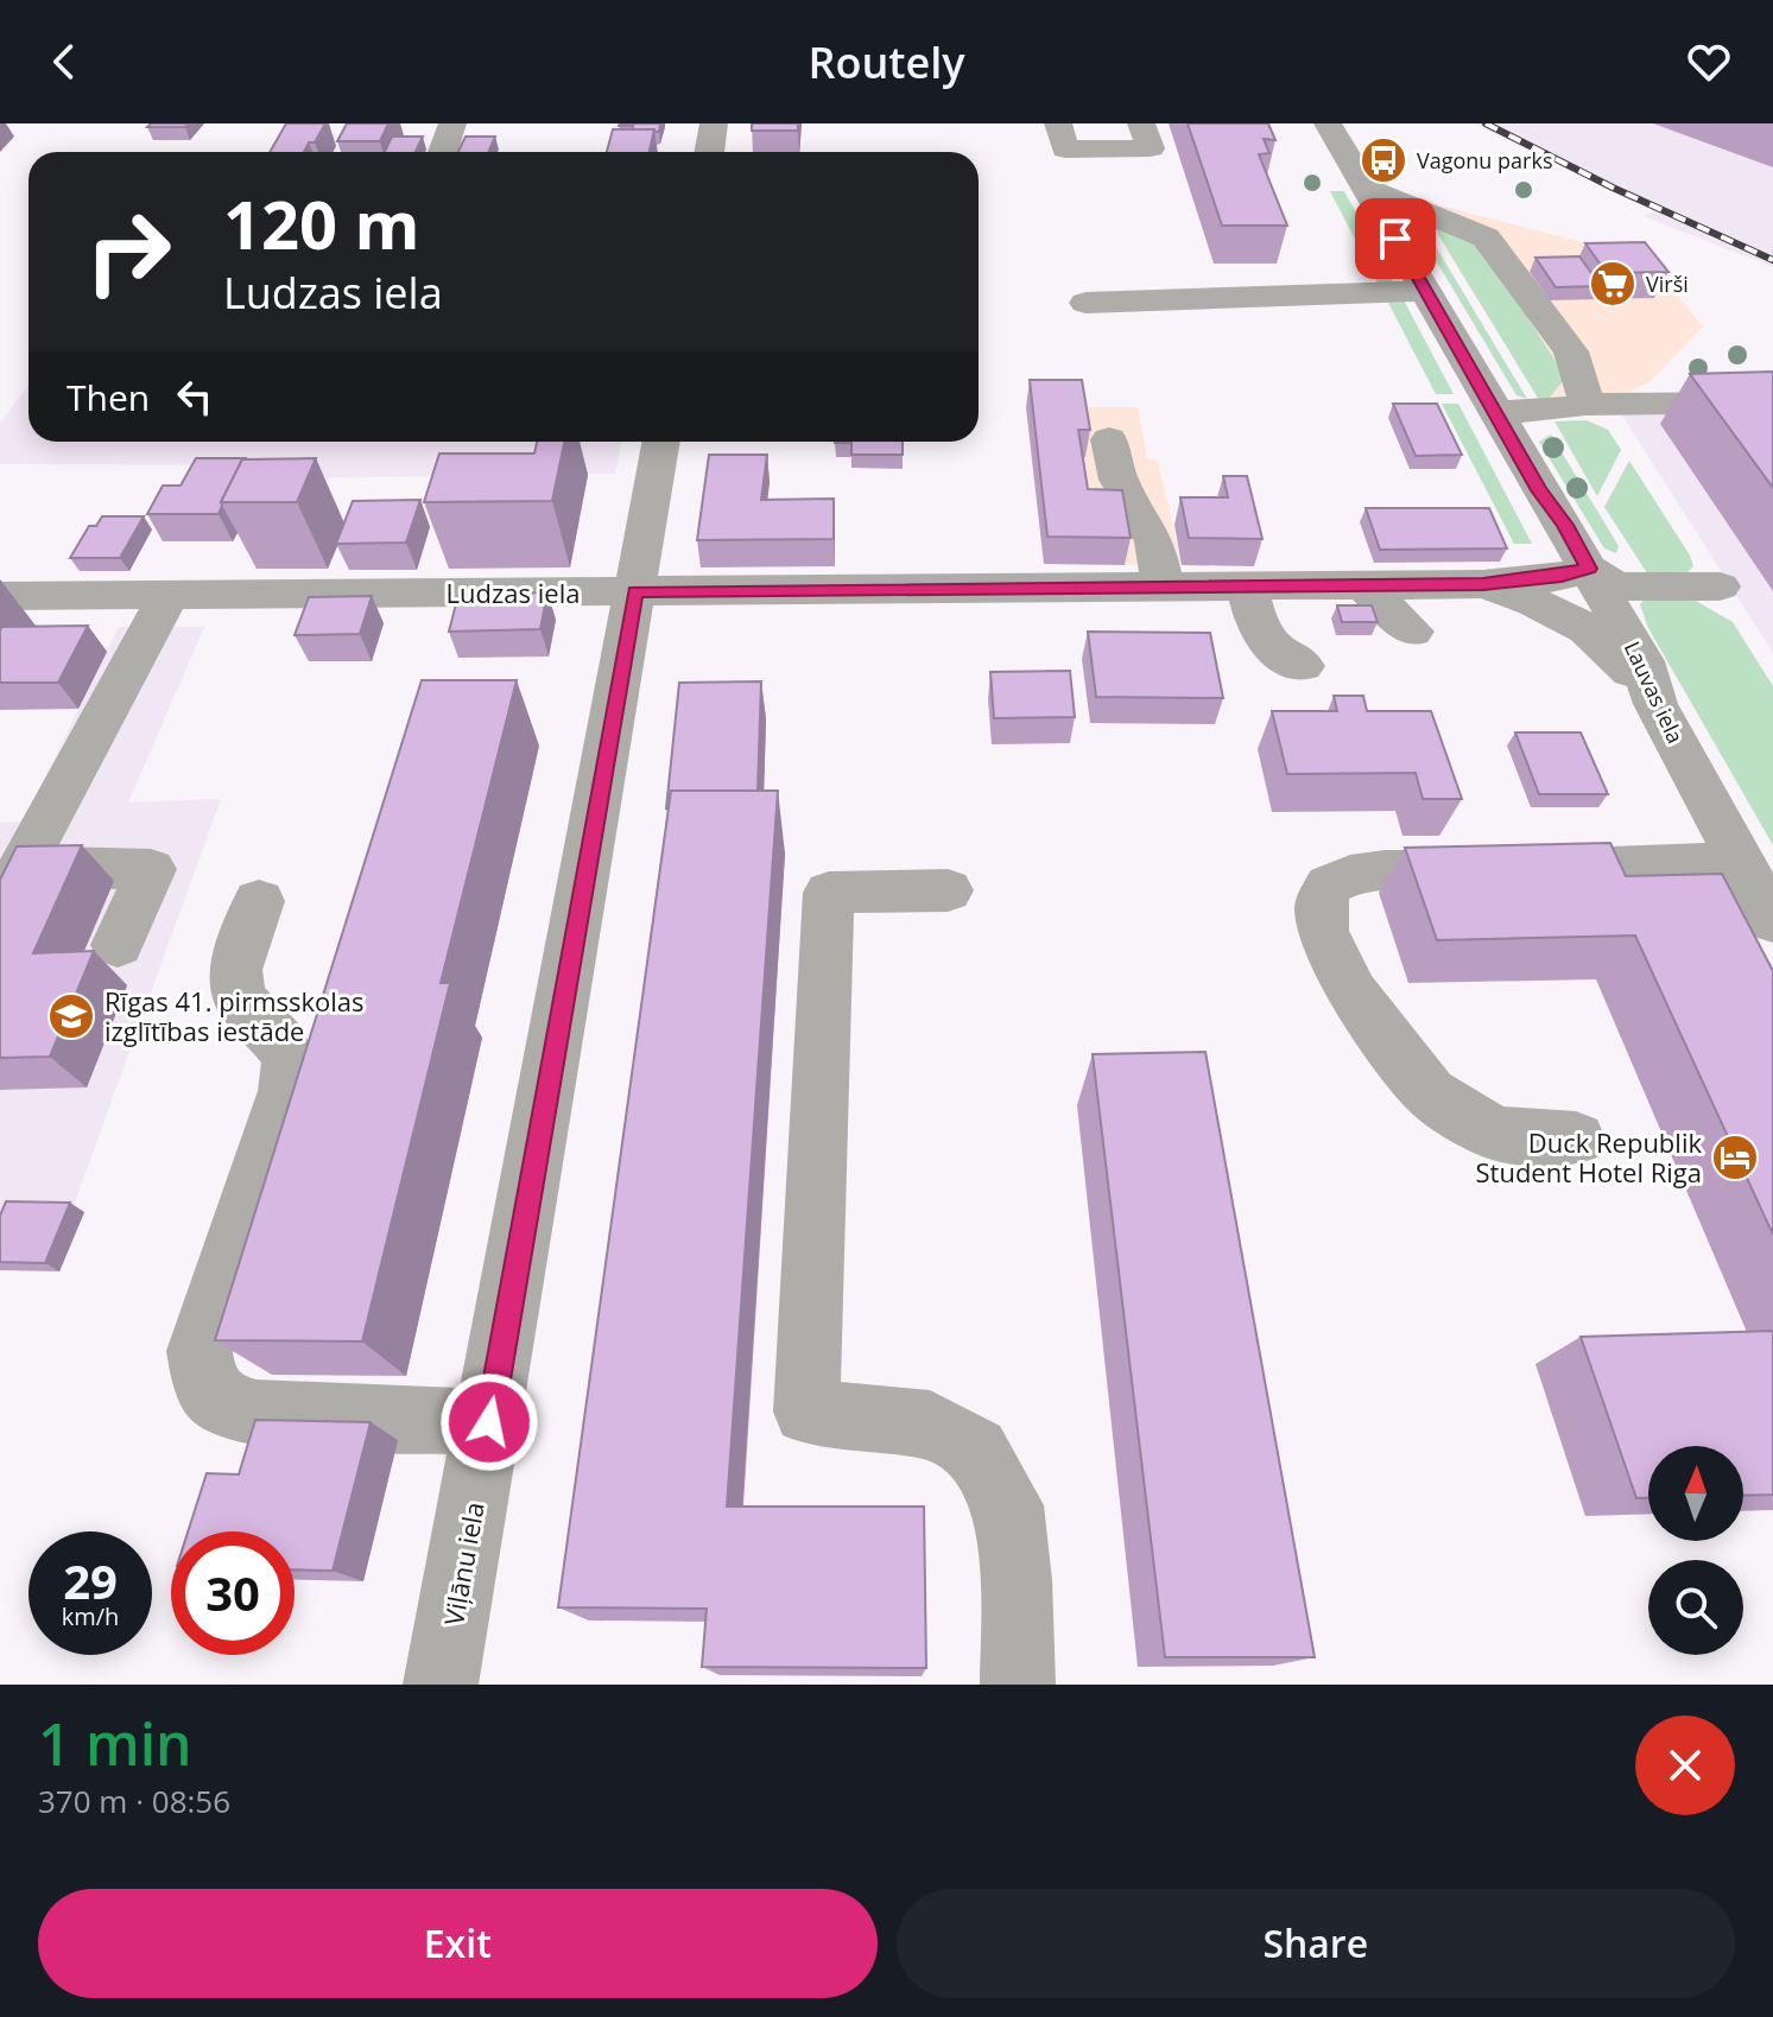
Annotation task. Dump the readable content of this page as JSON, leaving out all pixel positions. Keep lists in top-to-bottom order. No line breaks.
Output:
{"streets":{"street":["Ludzas iela","Lauvas iela","Viļānu iela"]},"crossings":[["Ludzas iela","Lauvas iela"],["Ludzas iela","Viļānu iela"]],"places":{"bus stop":["Vagonu parks"],"supermarket":["Virši"],"school or university":["Rīgas 41. pirmsskolas izglītības iestāde"],"hotel":["Duck Republik Student Hotel Riga"]},"north":"top","page":{"header":"Routely","turn":["120 m","Ludzas iela"],"then":"Then","speed":"29 km/h","limit":"30","heading":["1 min","370 m · 08:56"],"buttons":["Exit","Share"]}}
